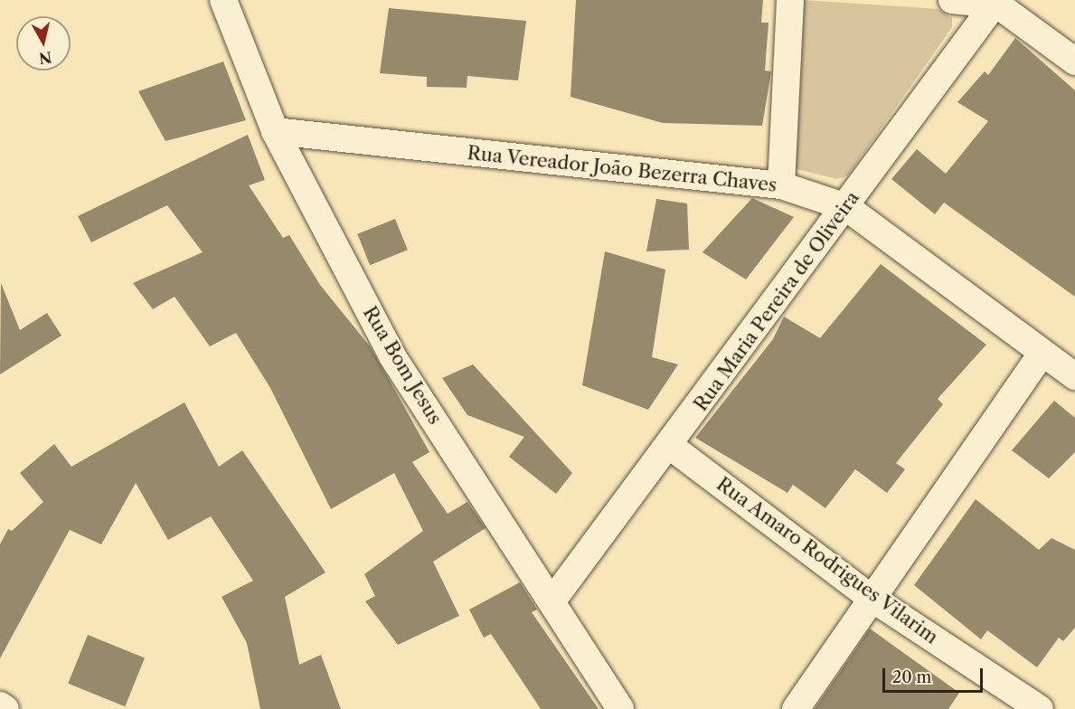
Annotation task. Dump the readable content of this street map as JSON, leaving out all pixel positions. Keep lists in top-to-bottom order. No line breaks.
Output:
{"streets":{"street":["Rua Vereador João Bezerra Chaves","Rua Maria Pereira de Oliveira","Rua Bom Jesus","Rua Amaro Rodrigues Vilarim"]},"crossings":[["Rua Vereador João Bezerra Chaves","Rua Maria Pereira de Oliveira"],["Rua Vereador João Bezerra Chaves","Rua Bom Jesus"],["Rua Maria Pereira de Oliveira","Rua Bom Jesus"],["Rua Maria Pereira de Oliveira","Rua Amaro Rodrigues Vilarim"]],"scale_bar":"20 m","north":"bottom"}
